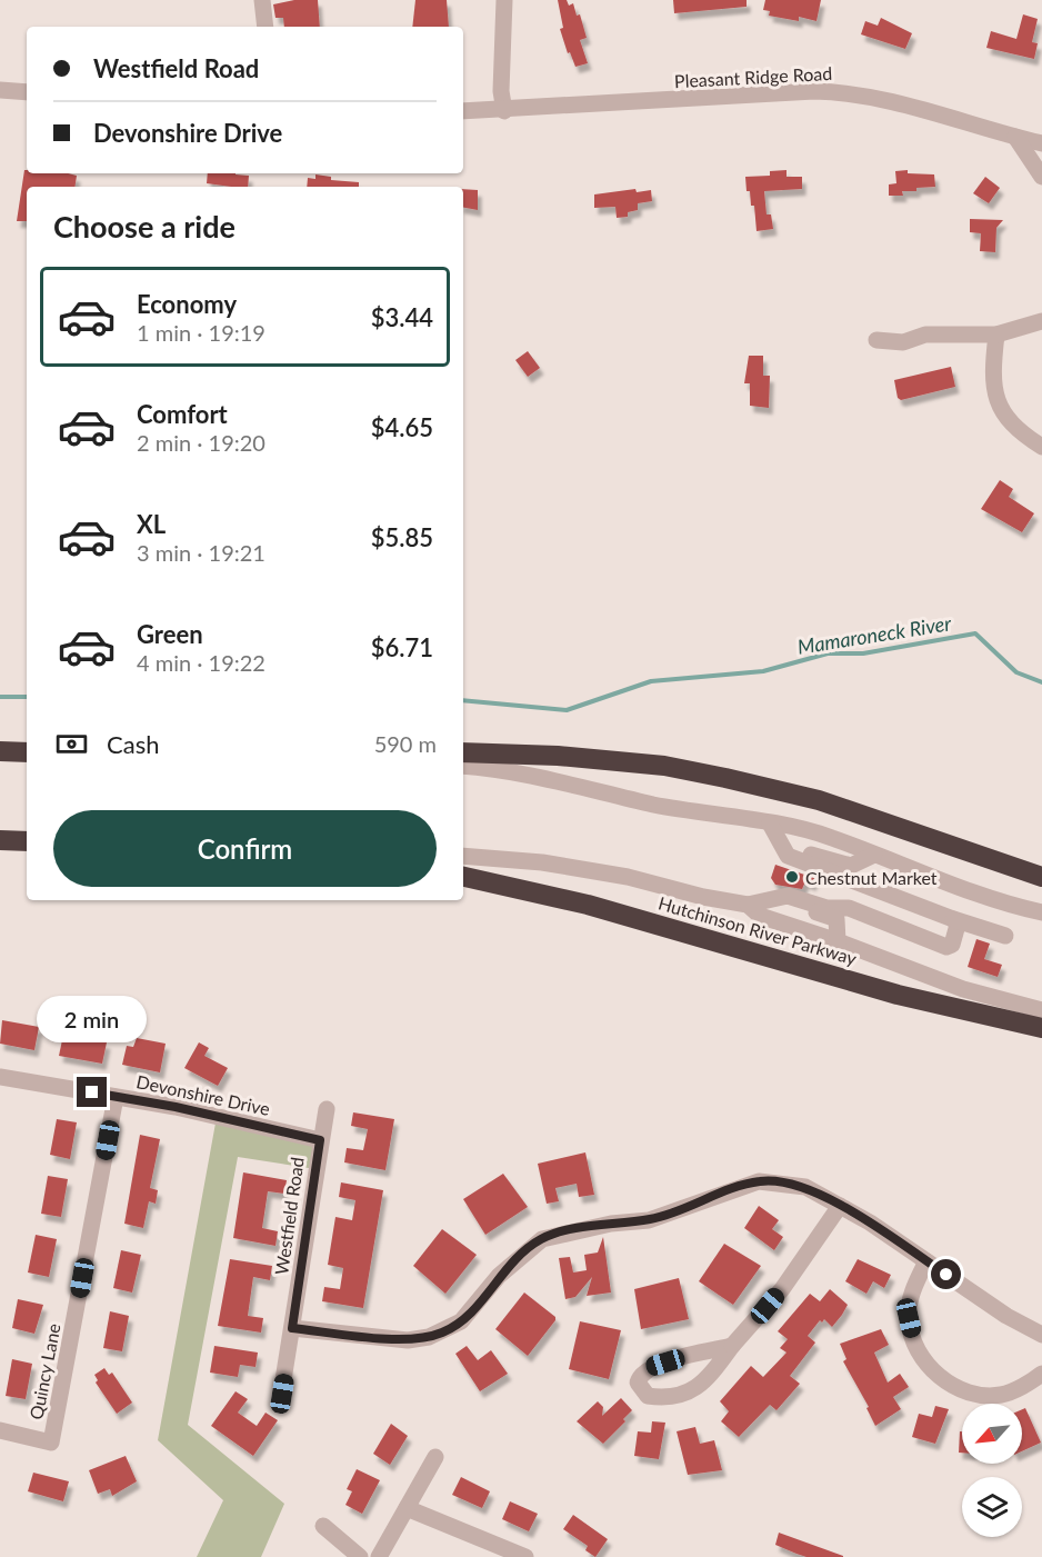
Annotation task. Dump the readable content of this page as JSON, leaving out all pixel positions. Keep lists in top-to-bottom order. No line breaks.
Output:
{"streets":{"highway":["Hutchinson River Parkway"],"street":["Pleasant Ridge Road","Devonshire Drive","Westfield Road","Quincy Lane"]},"crossings":[["Devonshire Drive","Westfield Road"],["Devonshire Drive","Quincy Lane"]],"water":["Mamaroneck River"],"places":["Chestnut Market"],"north":"bottom left","page":{"banner":["Westfield Road","Devonshire Drive"],"heading":"Choose a ride","list":[{"name":"Economy","note":"1 min · 19:19","value":"$3.44"},{"name":"Comfort","note":"2 min · 19:20","value":"$4.65"},{"name":"XL","note":"3 min · 19:21","value":"$5.85"},{"name":"Green","note":"4 min · 19:22","value":"$6.71"}],"pay":["Cash","590 m"],"buttons":"Confirm","bubble":"2 min"}}
